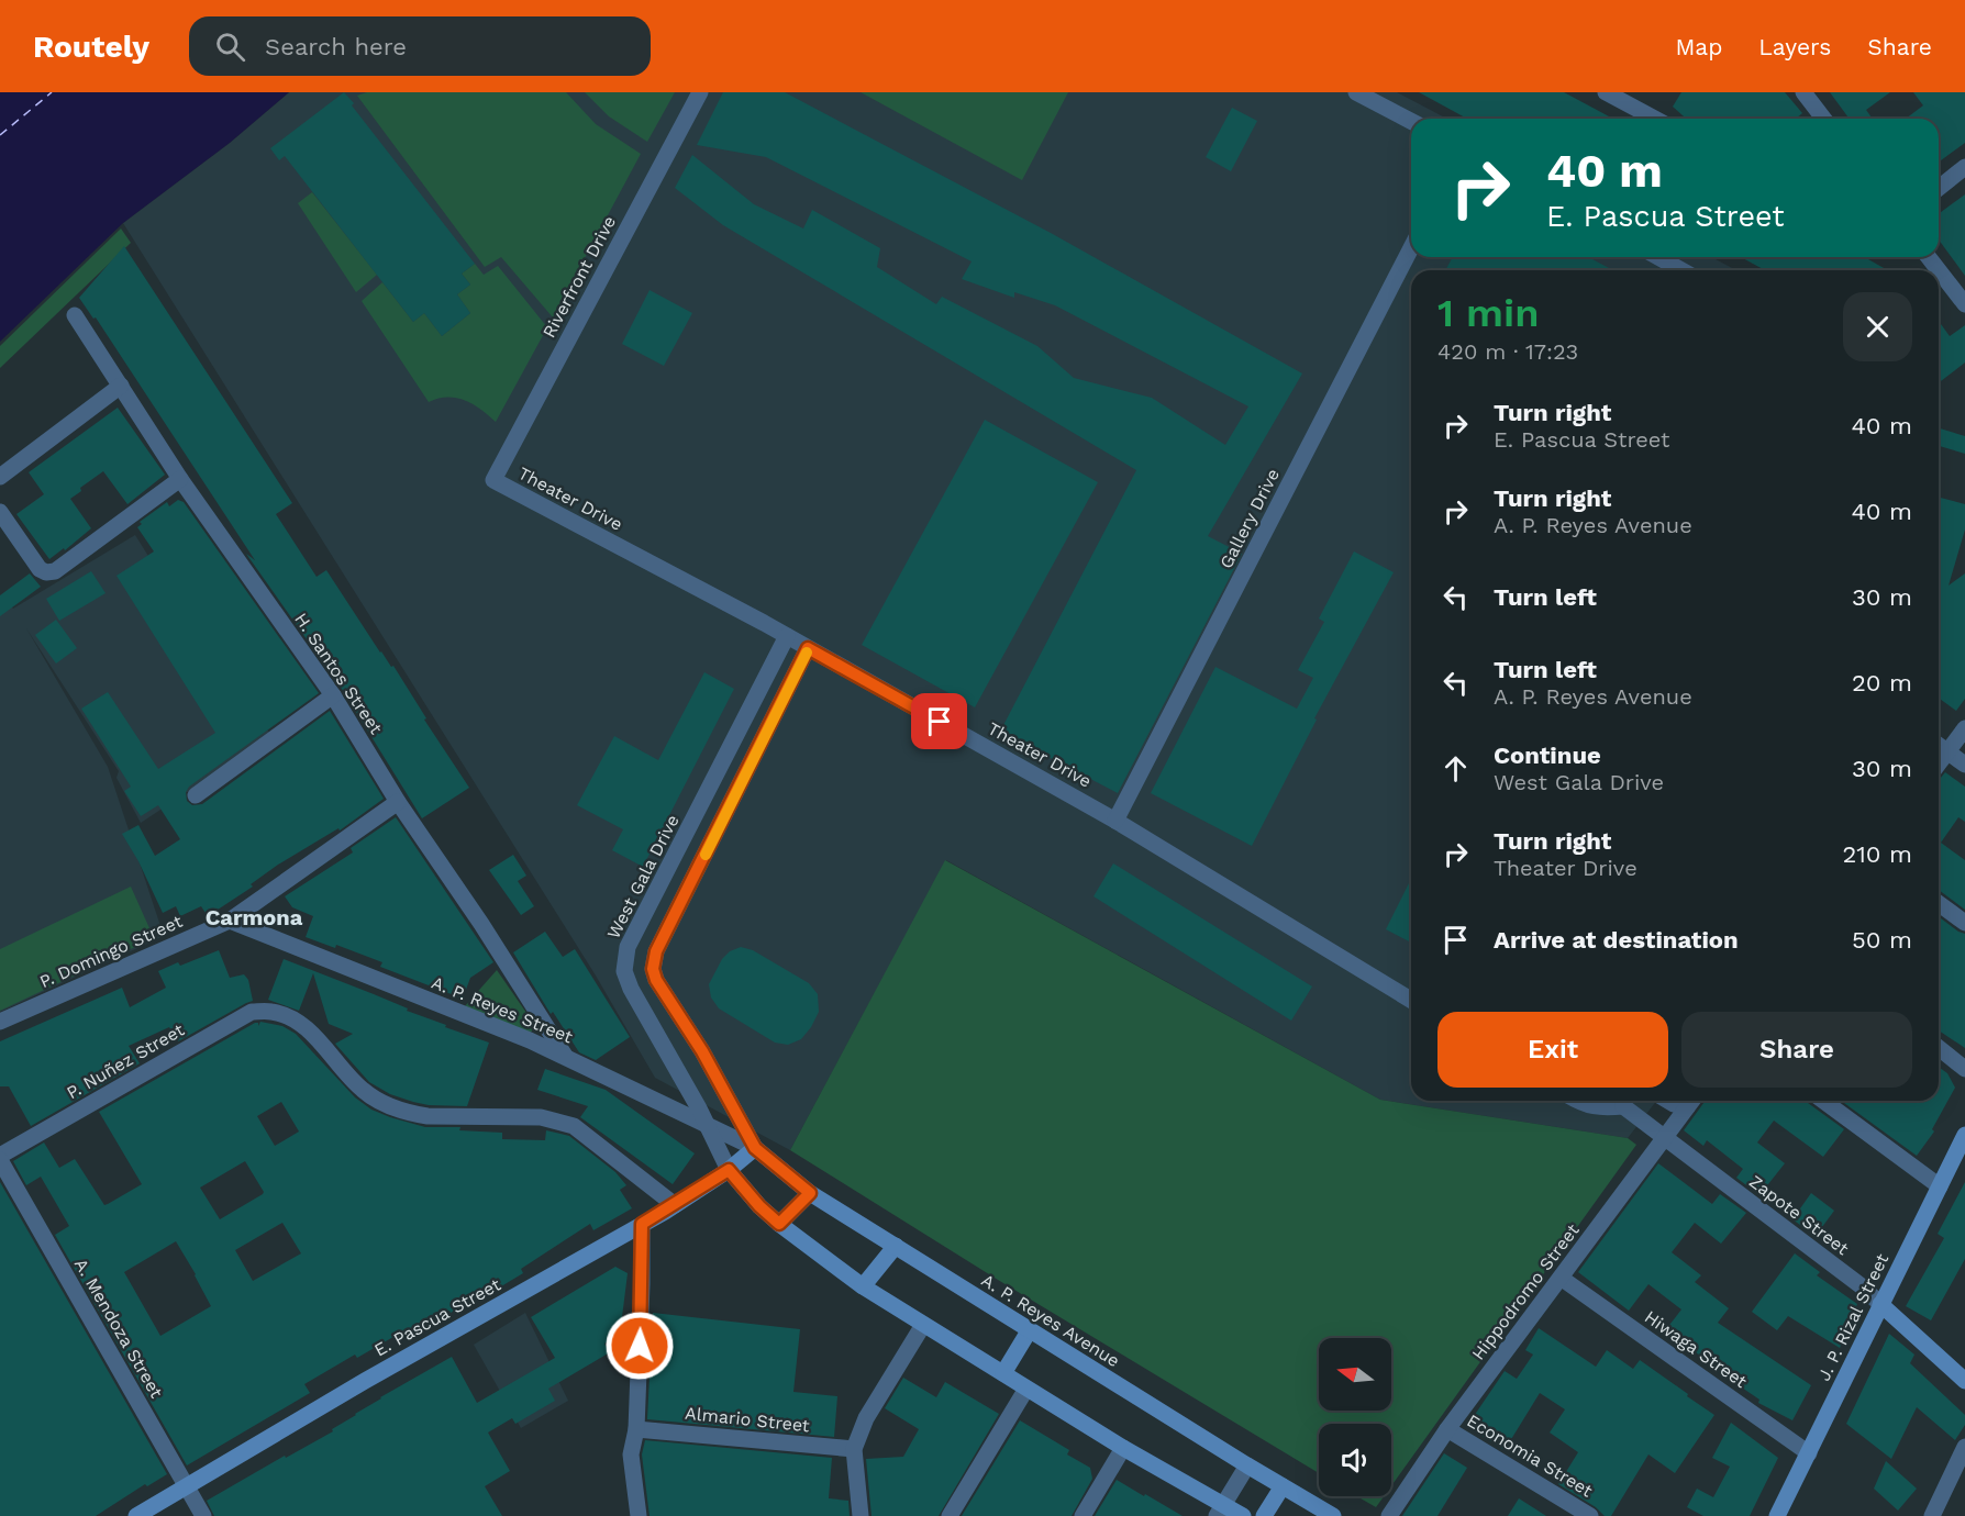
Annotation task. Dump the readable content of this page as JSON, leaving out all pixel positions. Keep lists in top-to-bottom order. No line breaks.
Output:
{"streets":{"street":["Riverfront Drive","Theater Drive","Gallery Drive","H. Santos Street","West Gala Drive","P. Domingo Street","A. P. Reyes Street","P. Nuñez Street","Zapote Street","Hippodromo Street","E. Pascua Street","J. P. Rizal Street","A. P. Reyes Avenue","A. Mendoza Street","Hiwaga Street","Almario Street","Economia Street"]},"crossings":[["Riverfront Drive","Theater Drive"],["Theater Drive","Gallery Drive"],["Theater Drive","West Gala Drive"],["H. Santos Street","P. Domingo Street"],["H. Santos Street","A. P. Reyes Street"],["West Gala Drive","A. P. Reyes Street"],["West Gala Drive","E. Pascua Street"],["P. Domingo Street","A. P. Reyes Street"],["A. P. Reyes Street","E. Pascua Street"],["A. P. Reyes Street","A. P. Reyes Avenue"],["P. Nuñez Street","E. Pascua Street"],["P. Nuñez Street","A. Mendoza Street"],["Zapote Street","Hippodromo Street"],["Zapote Street","J. P. Rizal Street"],["Hippodromo Street","Hiwaga Street"],["Hippodromo Street","Economia Street"],["E. Pascua Street","A. P. Reyes Avenue"],["E. Pascua Street","A. Mendoza Street"],["J. P. Rizal Street","Hiwaga Street"]],"districts":["Carmona"],"north":"left","page":{"header":"Routely","search":"Search here","nav":["Map","Layers","Share"],"turn":["40 m","E. Pascua Street"],"heading":["1 min","420 m · 17:23"],"list":[{"name":"Turn right","note":"E. Pascua Street","value":"40 m"},{"name":"Turn right","note":"A. P. Reyes Avenue","value":"40 m"},{"name":"Turn left","value":"30 m"},{"name":"Turn left","note":"A. P. Reyes Avenue","value":"20 m"},{"name":"Continue","note":"West Gala Drive","value":"30 m"},{"name":"Turn right","note":"Theater Drive","value":"210 m"},{"name":"Arrive at destination","value":"50 m"}],"buttons":["Exit","Share"]}}
